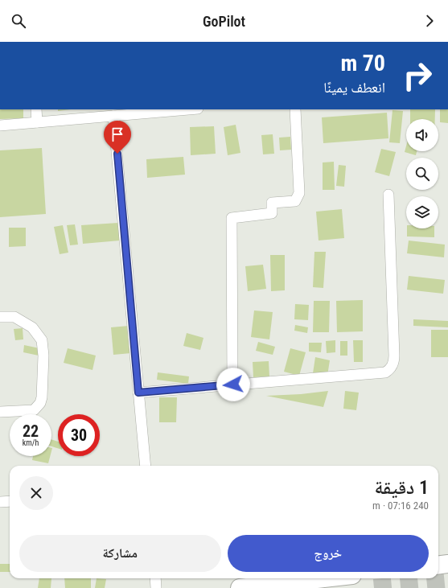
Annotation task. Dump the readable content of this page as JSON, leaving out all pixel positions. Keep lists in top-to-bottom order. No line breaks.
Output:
{"page":{"header":"GoPilot","turn":["70 m","انعطف يمينًا"],"speed":"22 km/h","limit":"30","heading":["1 دقيقة","240 m · 07:16"],"buttons":["خروج","مشاركة"]}}
